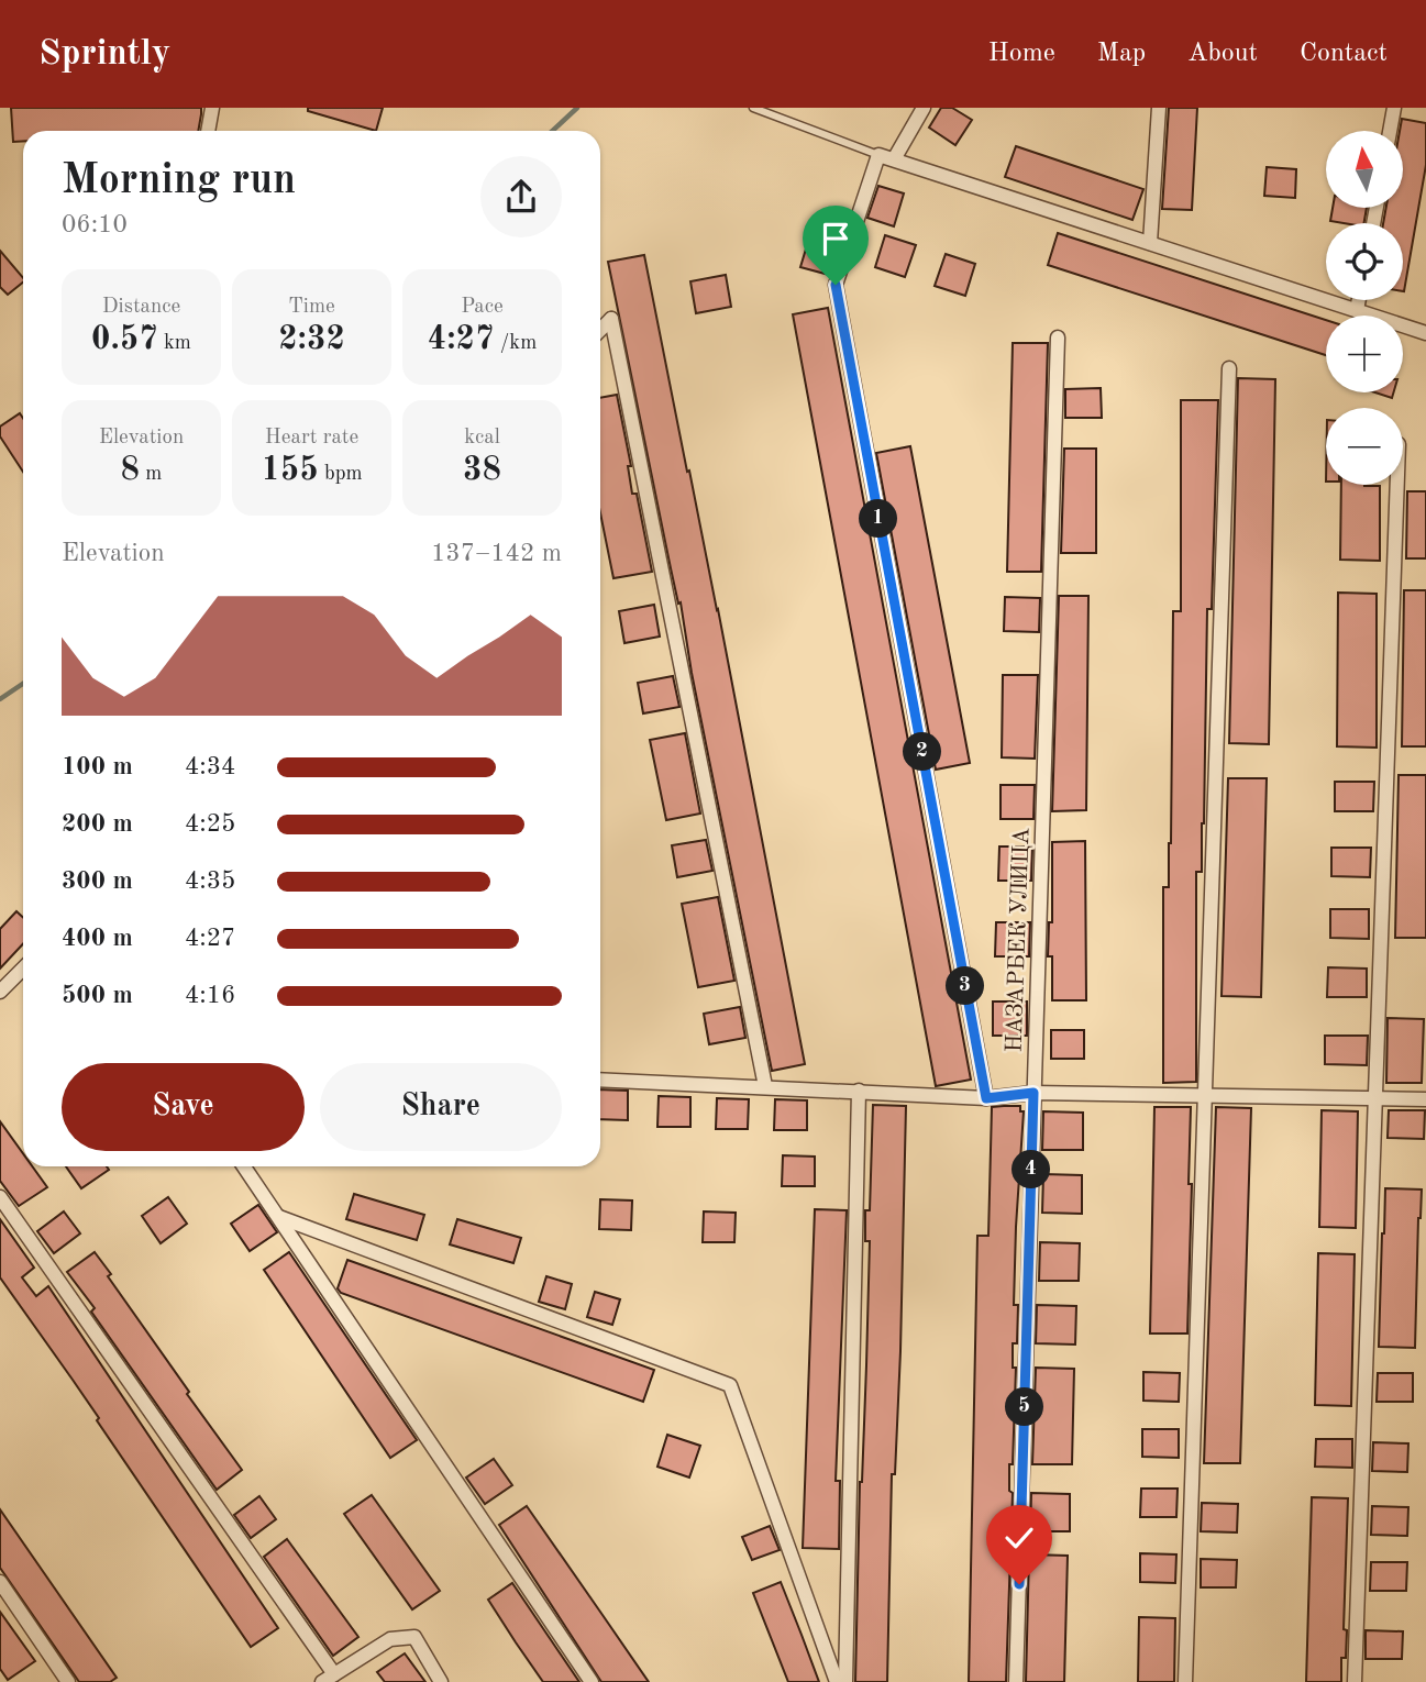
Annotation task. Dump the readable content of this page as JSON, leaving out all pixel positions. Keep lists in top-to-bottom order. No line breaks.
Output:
{"streets":{"street":["НАЗАРБЕК УЛИЦА"]},"north":"top","page":{"header":"Sprintly","nav":["Home","Map","About","Contact"],"map_buttons":["+","−"],"heading":["Morning run","06:10"],"stats":[["Distance","0.57 km"],["Time","2:32"],["Pace","4:27 /km"],["Elevation","8 m"],["Heart rate","155 bpm"],["kcal","38"]],"pins":["1","2","3","4","5"],"chart":["Elevation","137–142 m"],"list":[{"name":"100 m","note":"4:34"},{"name":"200 m","note":"4:25"},{"name":"300 m","note":"4:35"},{"name":"400 m","note":"4:27"},{"name":"500 m","note":"4:16"}],"buttons":["Save","Share"]}}
